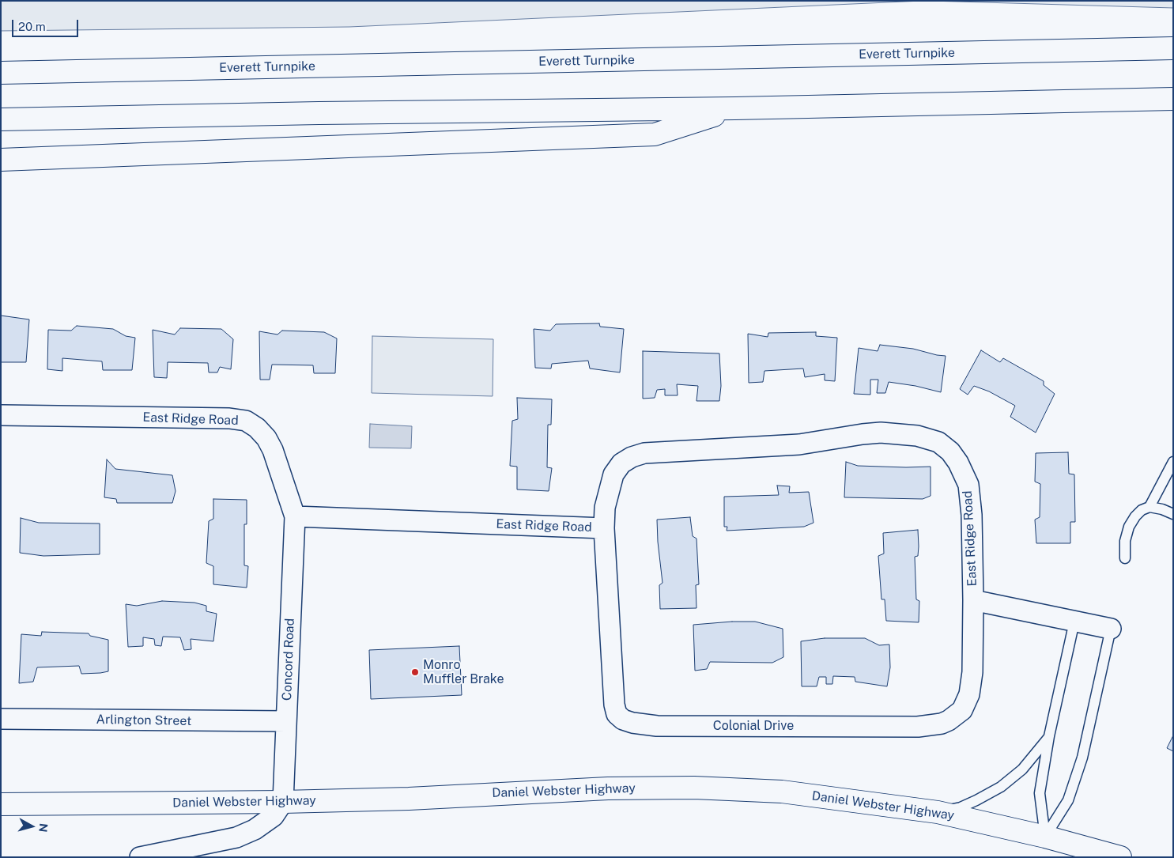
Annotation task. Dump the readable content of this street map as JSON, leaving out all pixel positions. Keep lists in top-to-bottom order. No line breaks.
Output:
{"streets":{"main road":["Everett Turnpike","Daniel Webster Highway"],"street":["East Ridge Road","Concord Road","Arlington Street","Colonial Drive"]},"crossings":[["East Ridge Road","Concord Road"],["East Ridge Road","Colonial Drive"],["East Ridge Road","Daniel Webster Highway"],["Concord Road","Arlington Street"],["Concord Road","Daniel Webster Highway"]],"places":["Monro Muffler Brake"],"scale_bar":"20 m","north":"right"}
